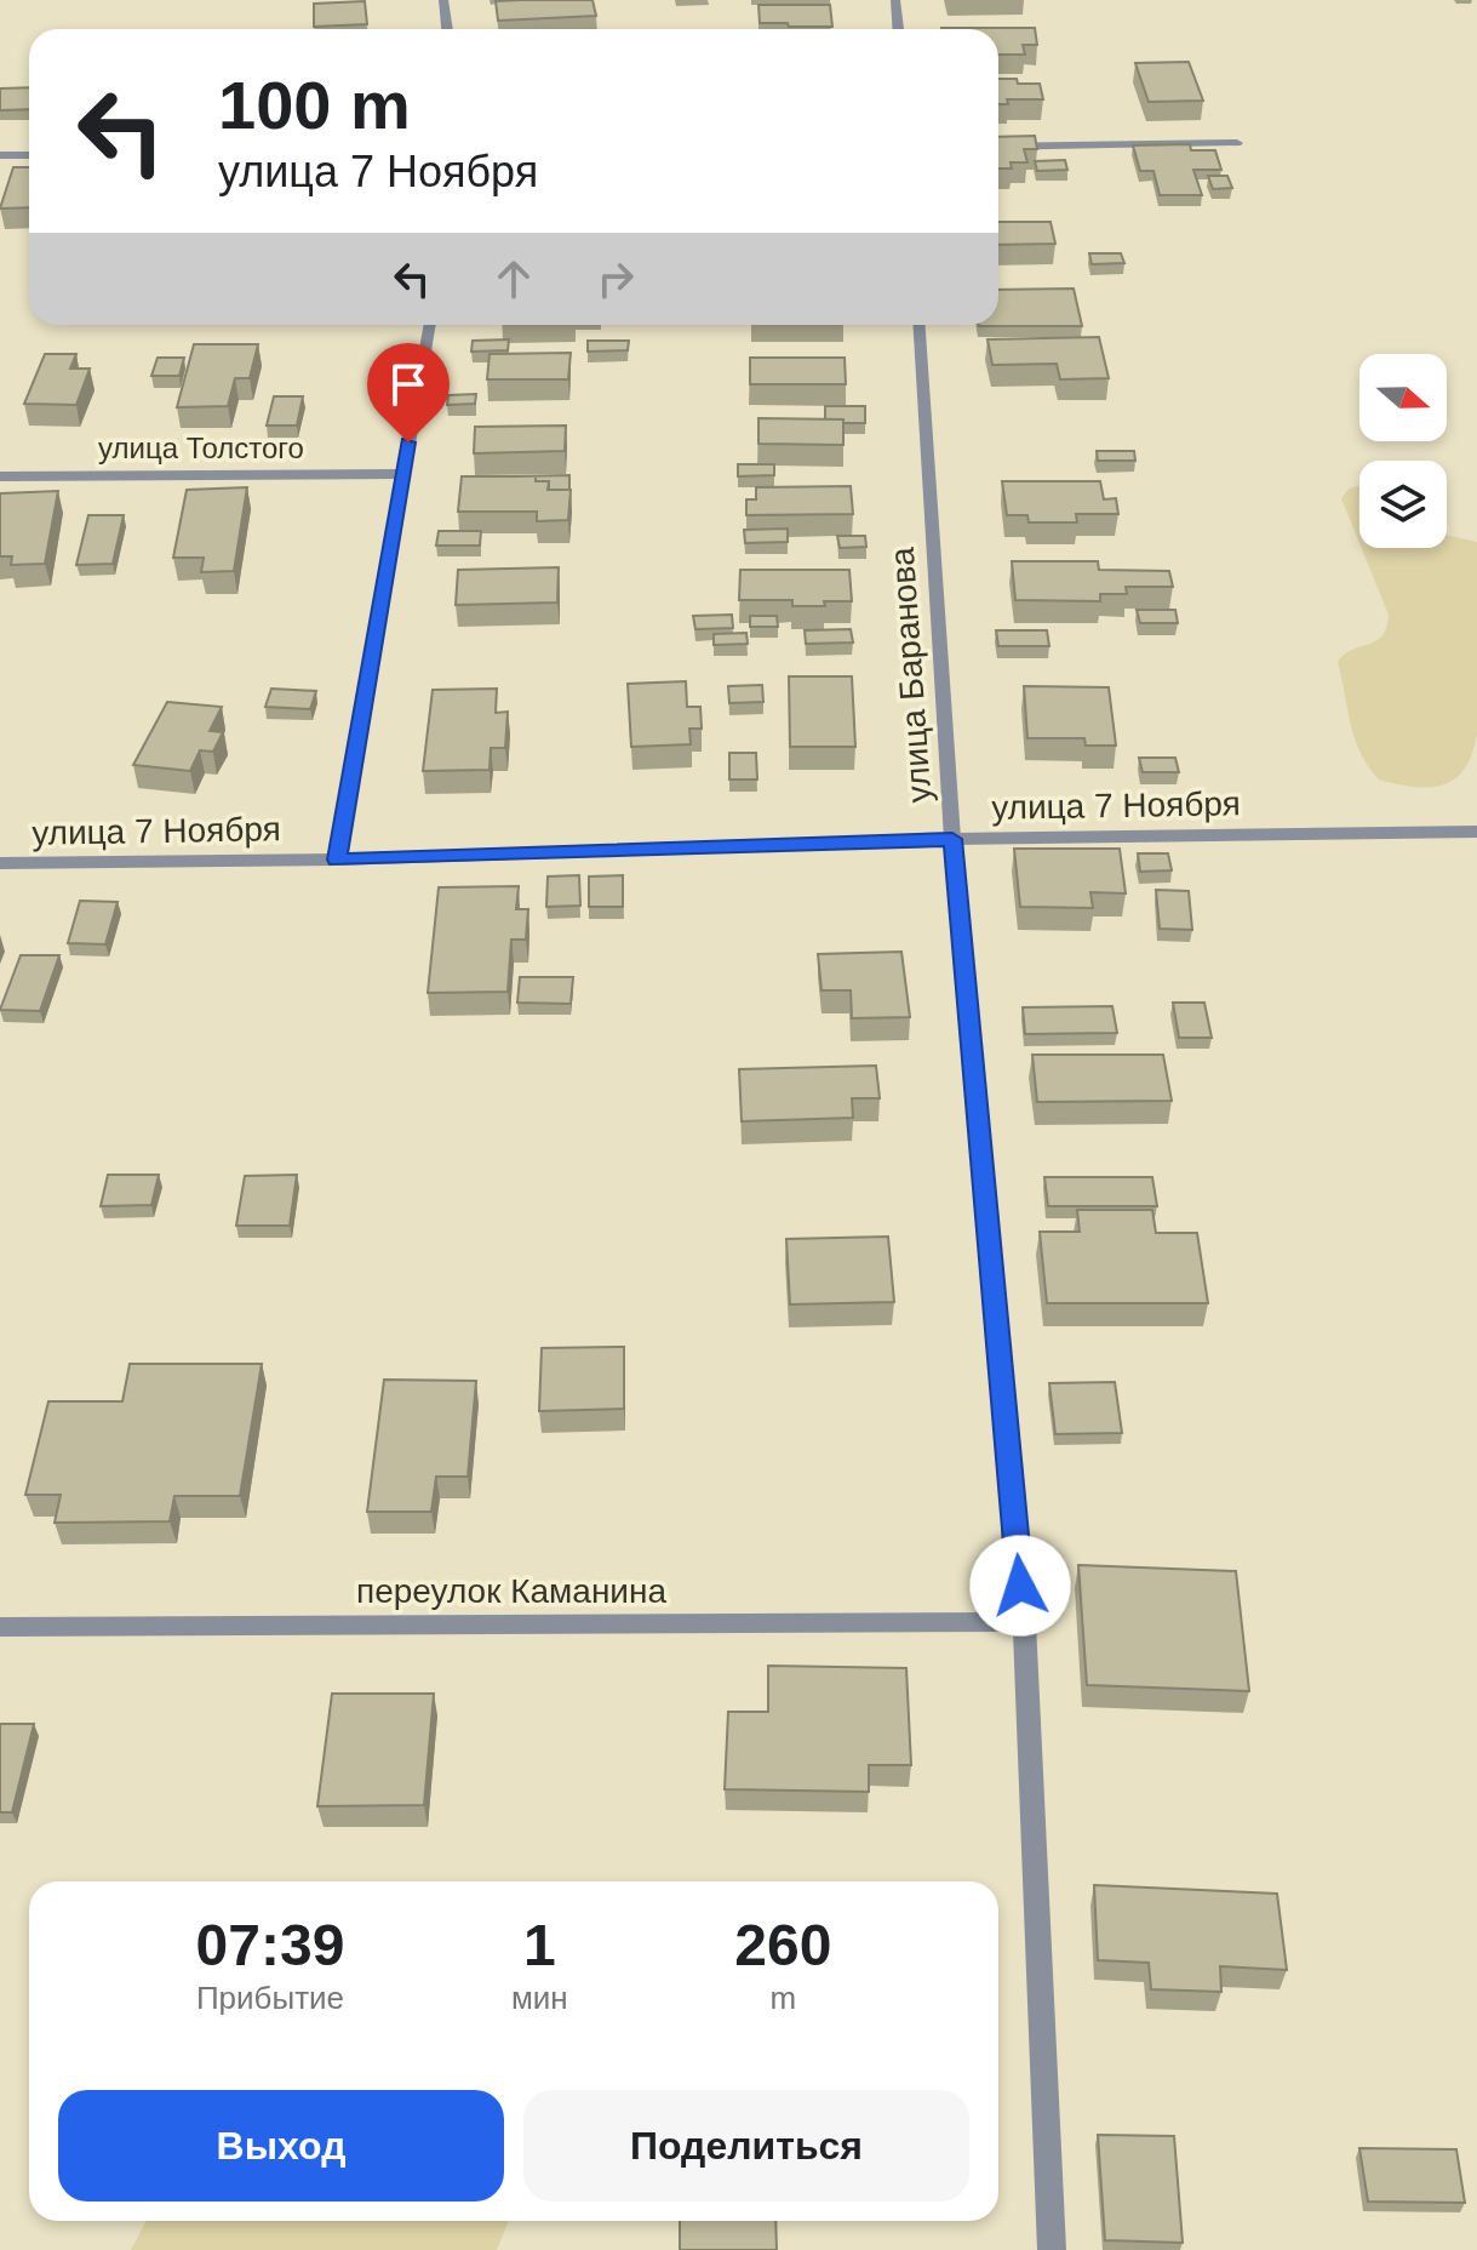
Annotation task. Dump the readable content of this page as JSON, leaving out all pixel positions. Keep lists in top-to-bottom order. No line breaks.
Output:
{"streets":{"street":["улица Толстого","улица Баранова","улица 7 Ноября","переулок Каманина"]},"crossings":[["улица Баранова","улица 7 Ноября"],["улица Баранова","переулок Каманина"]],"north":"right","page":{"turn":["100 m","улица 7 Ноября"],"eta":["07:39","Прибытие","1","мин","260","m"],"buttons":["Выход","Поделиться"]}}
